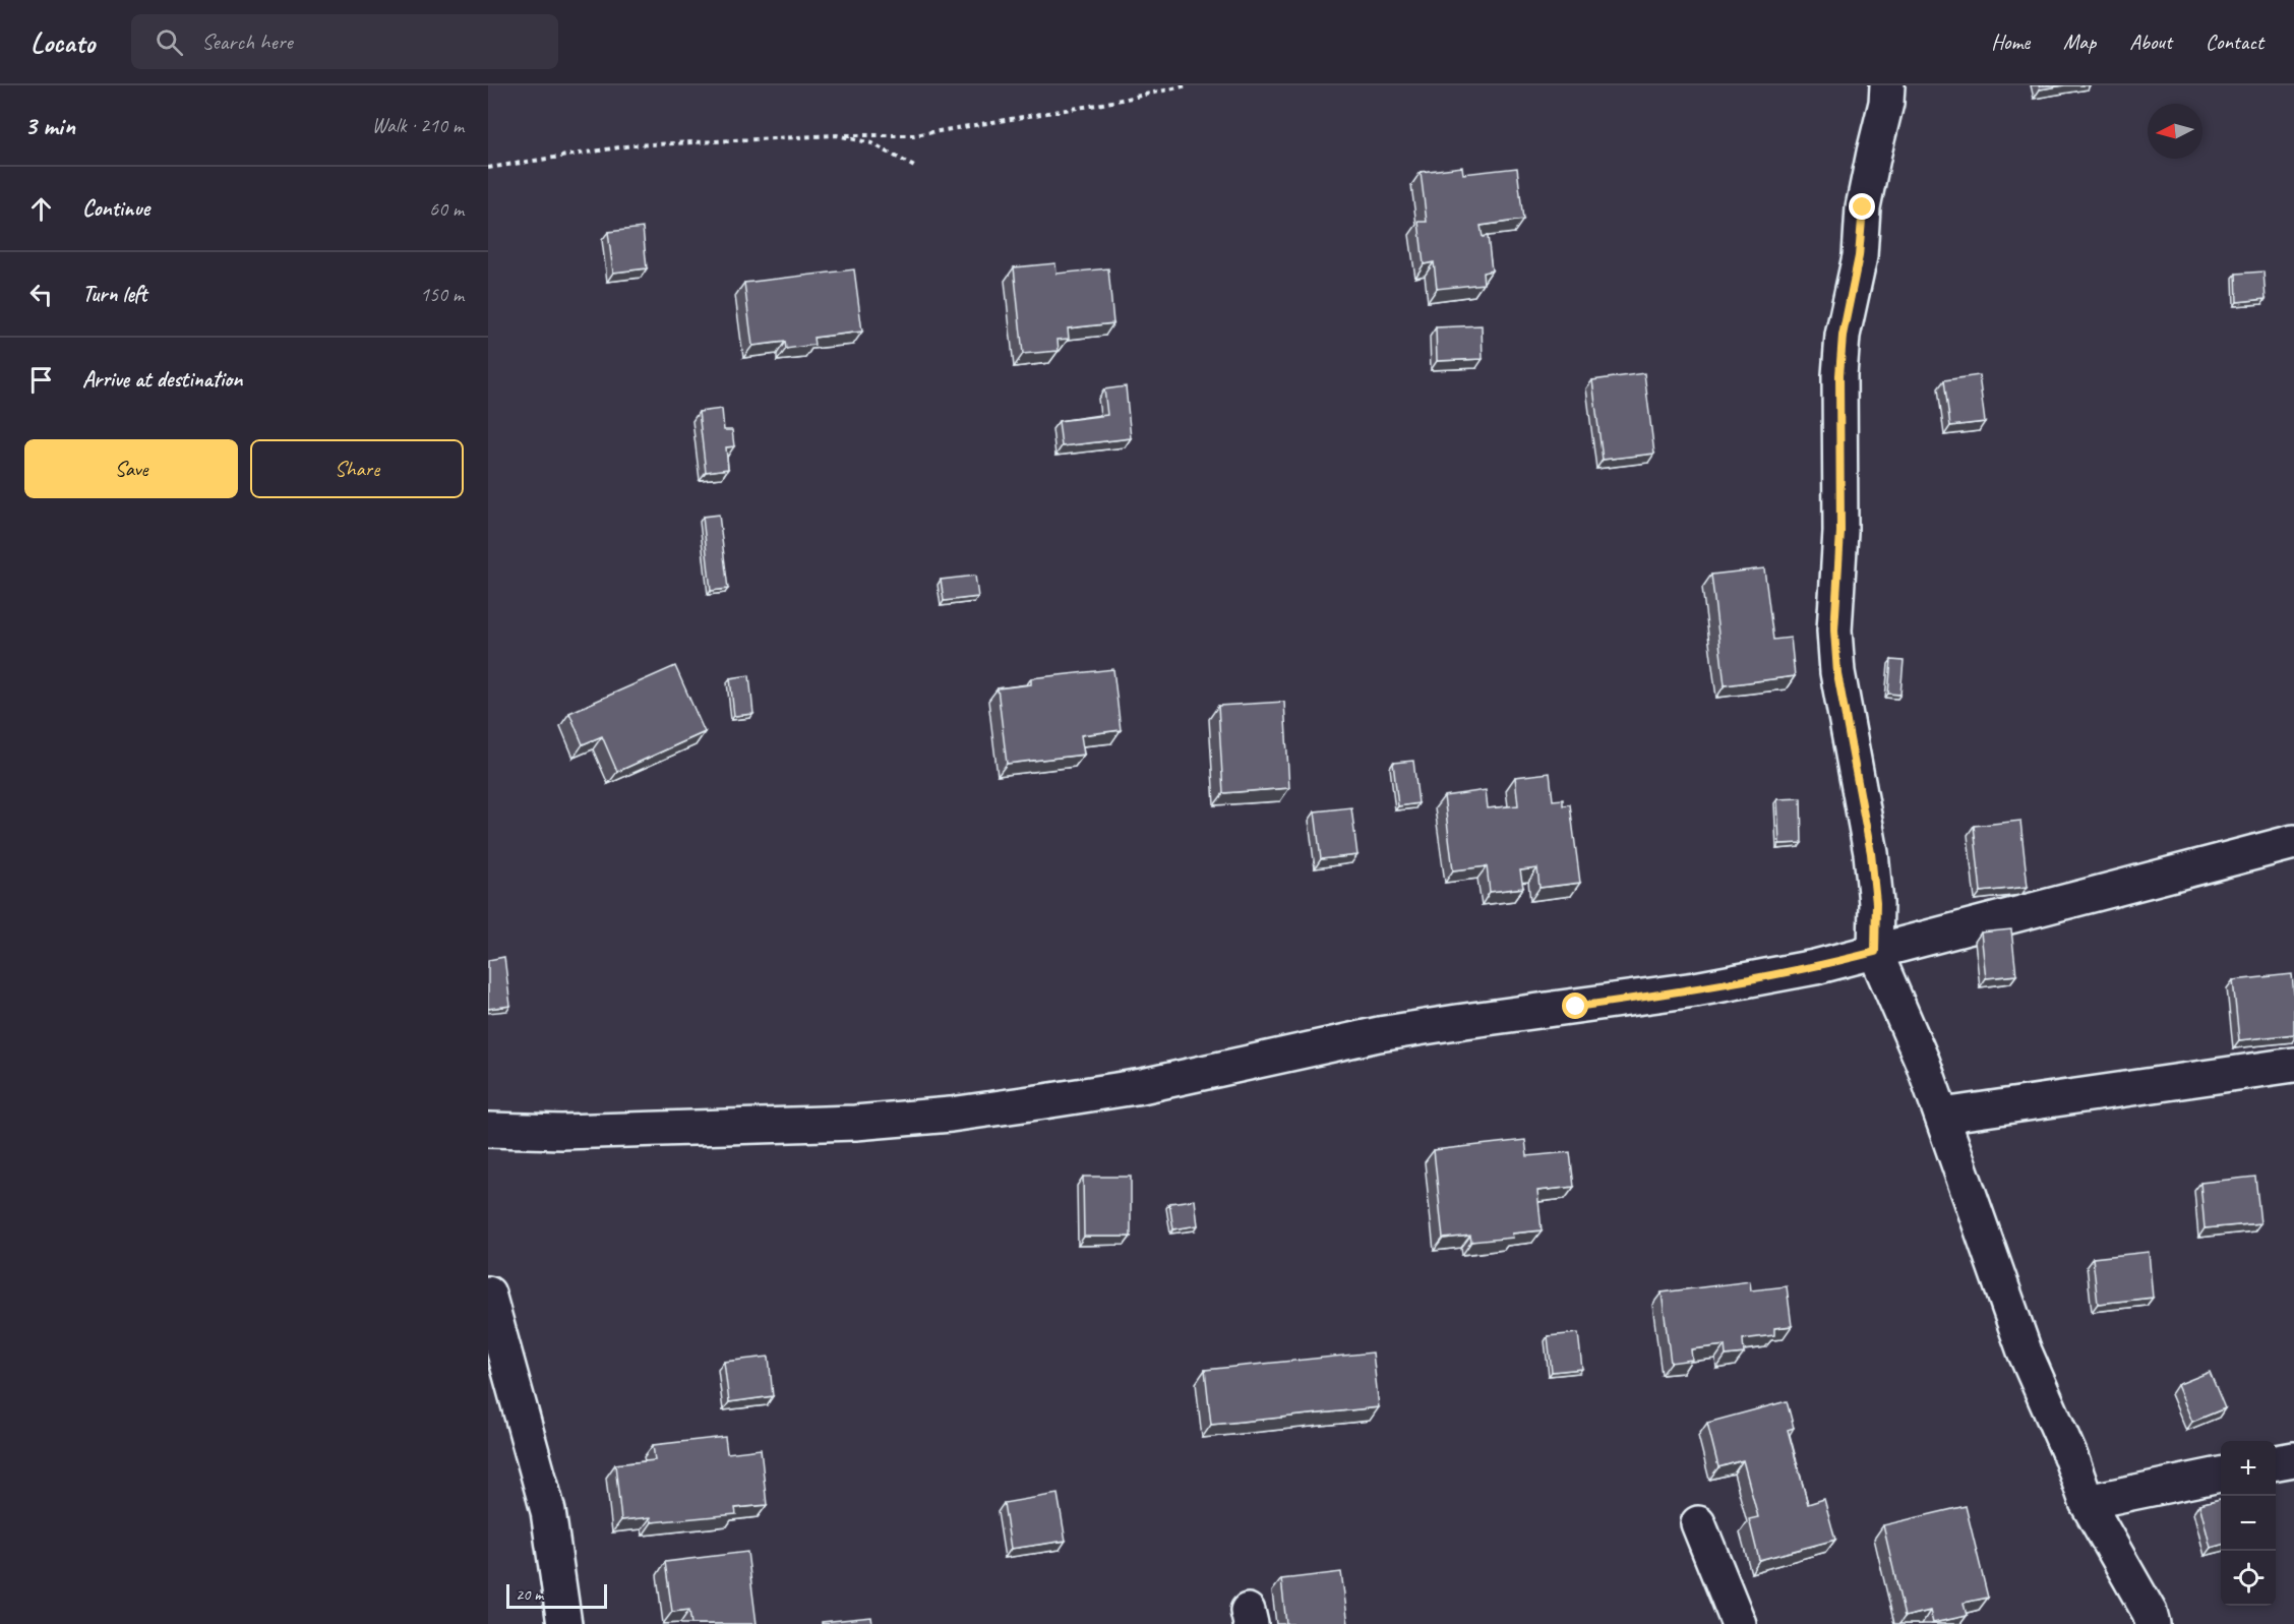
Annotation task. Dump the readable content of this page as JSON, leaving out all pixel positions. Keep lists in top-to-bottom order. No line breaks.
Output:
{"scale_bar":"20 m","north":"left","page":{"header":"Locato","search":"Search here","nav":["Home","Map","About","Contact"],"heading":["3 min","Walk · 210 m"],"list":[["Continue","60 m"],["Turn left","150 m"],"Arrive at destination"],"buttons":["Save","Share"],"map_buttons":["+","−"],"scale":"20 m"}}
